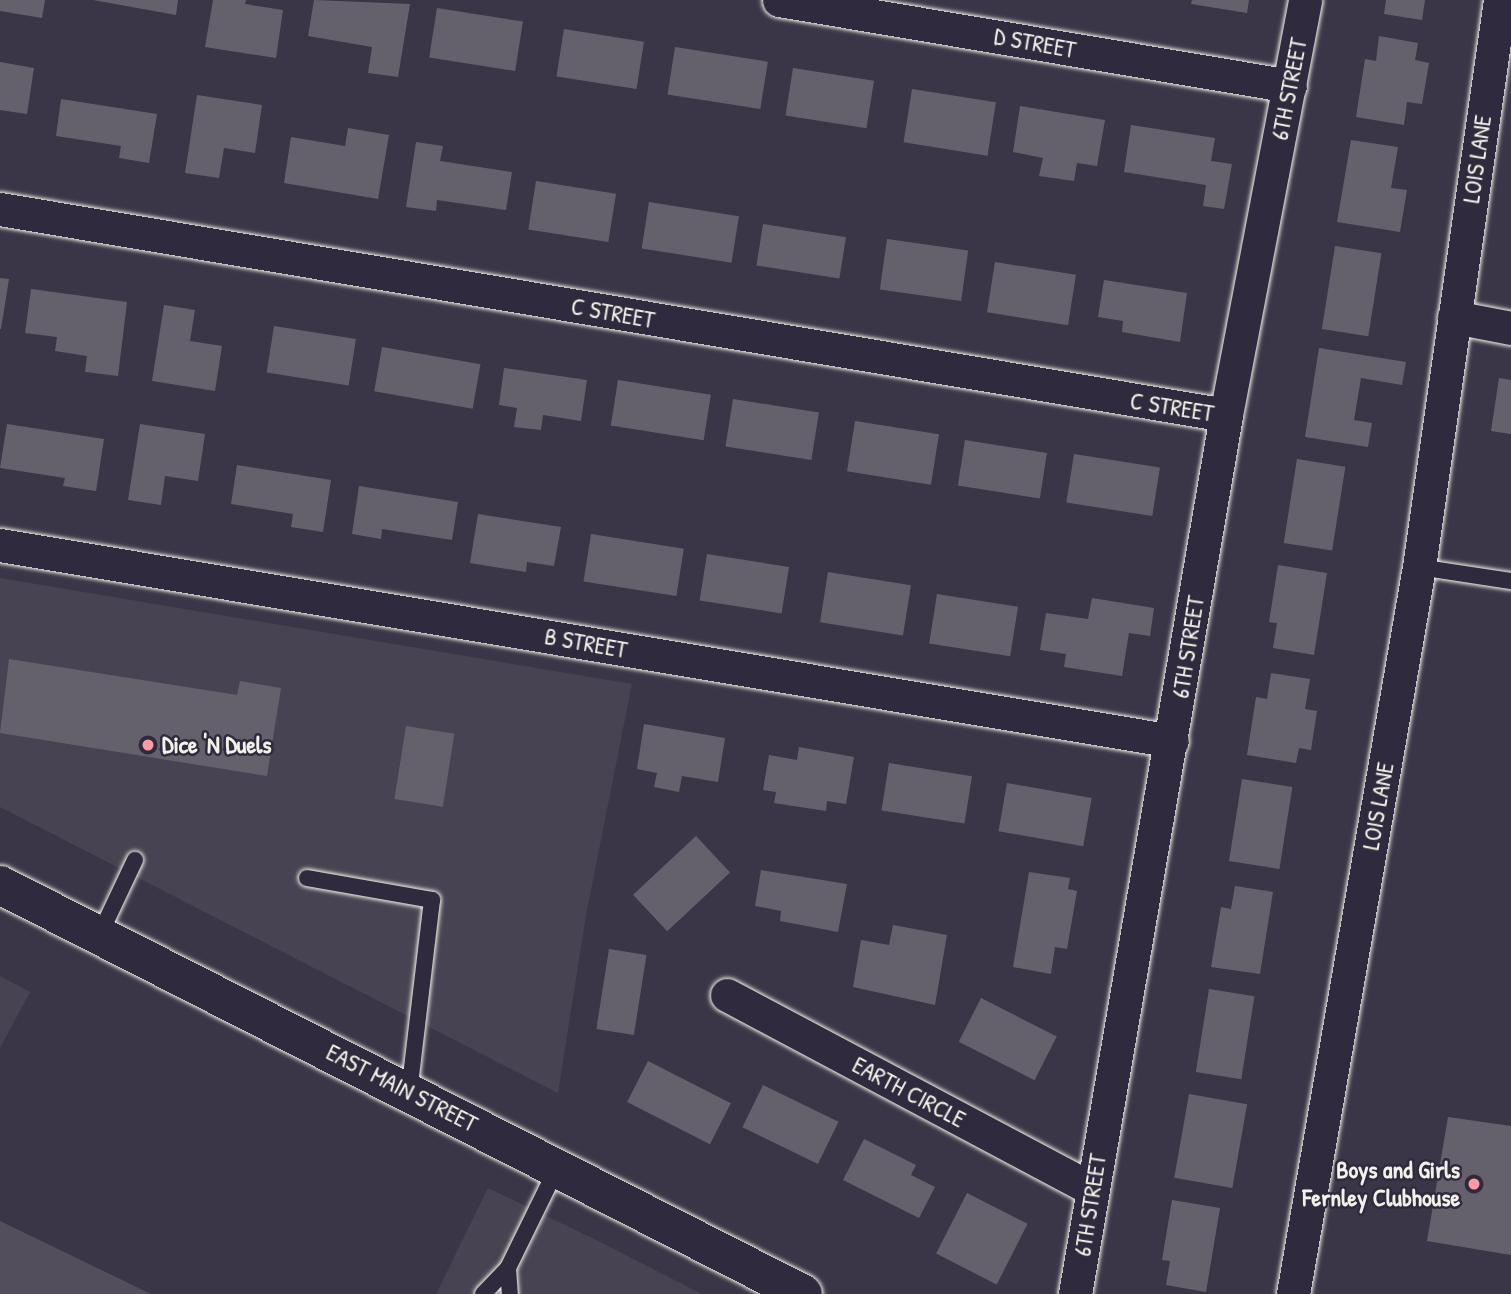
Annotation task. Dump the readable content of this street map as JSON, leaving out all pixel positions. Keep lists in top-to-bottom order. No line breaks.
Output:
{"streets":{"main road":["EAST MAIN STREET"],"street":["D STREET","6TH STREET","LOIS LANE","C STREET","B STREET","EARTH CIRCLE"]},"crossings":[["D STREET","6TH STREET"],["6TH STREET","C STREET"],["6TH STREET","B STREET"],["6TH STREET","EARTH CIRCLE"]],"places":["Dice 'N Duels","Boys and Girls Fernley Clubhouse"]}
